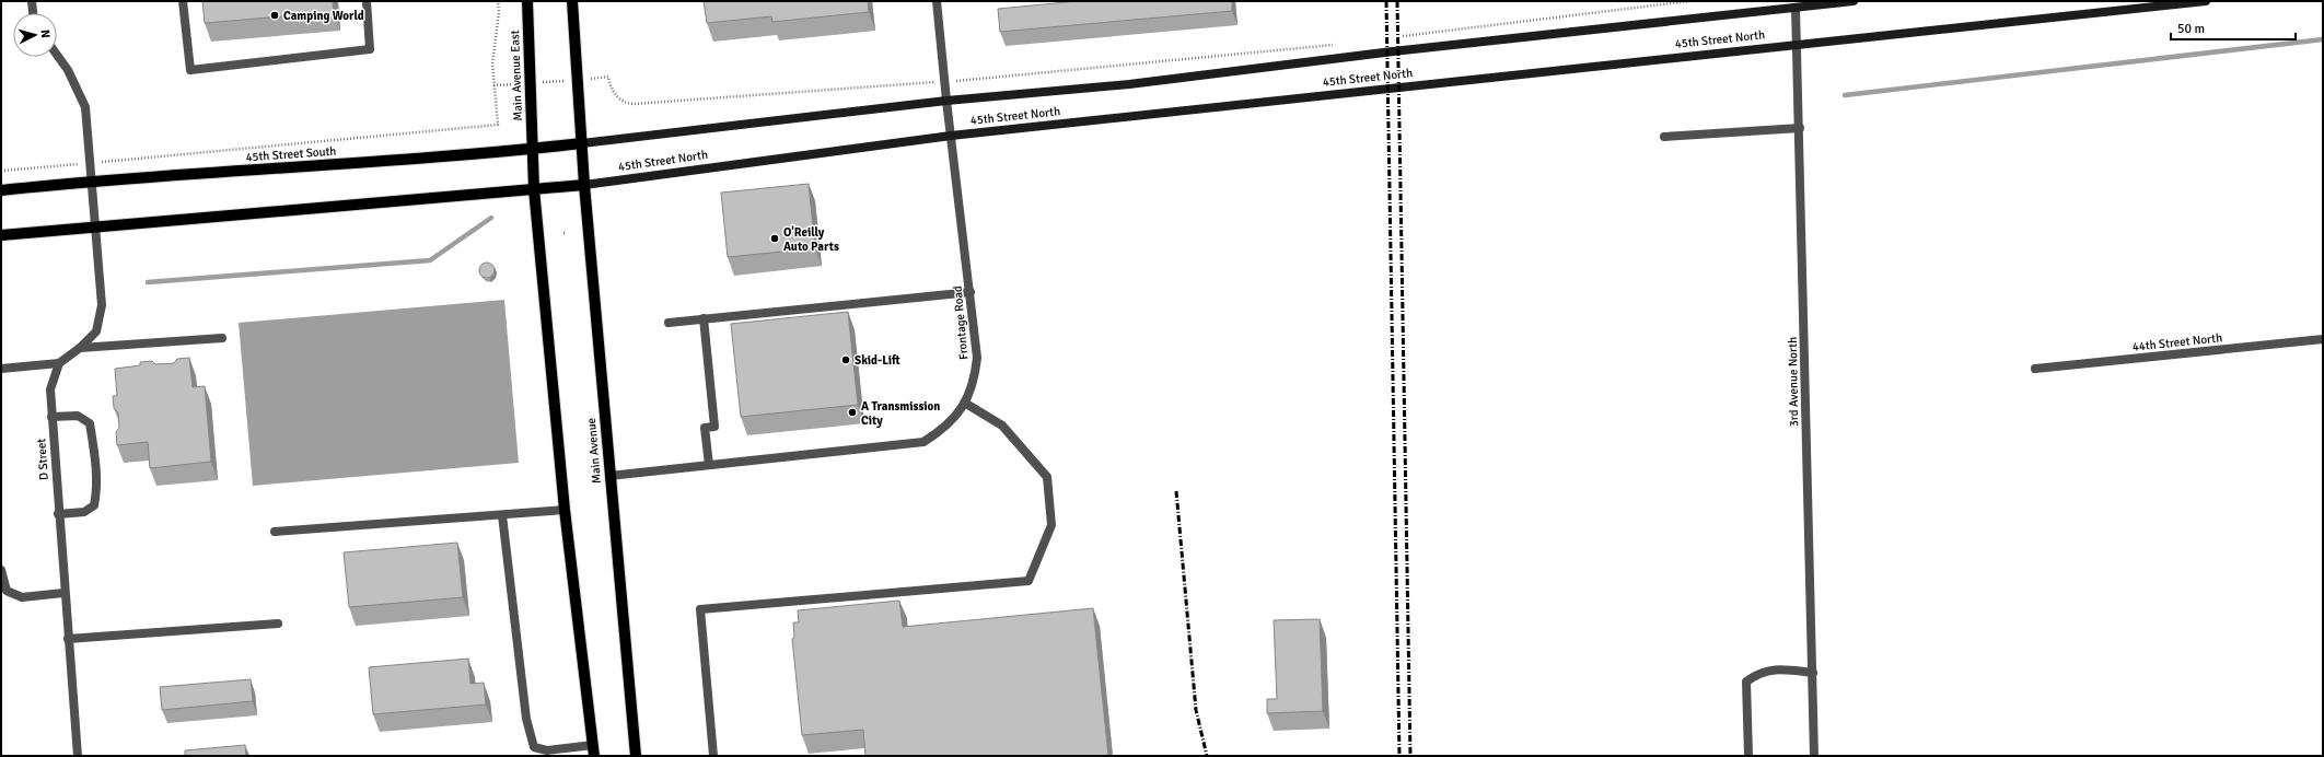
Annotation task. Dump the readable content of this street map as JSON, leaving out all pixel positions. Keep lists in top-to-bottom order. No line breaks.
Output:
{"streets":{"main road":["45th Street North","Main Avenue East","45th Street South","Main Avenue"],"street":["Frontage Road","44th Street North","3rd Avenue North","D Street"]},"crossings":[["45th Street North","45th Street South"],["45th Street North","Frontage Road"],["45th Street North","3rd Avenue North"],["45th Street North","Main Avenue"],["Main Avenue East","45th Street South"],["45th Street South","Main Avenue"],["Frontage Road","Main Avenue"]],"places":["Camping World","O'Reilly Auto Parts","Skid-Lift","A Transmission City"],"scale_bar":"50 m","north":"right"}
